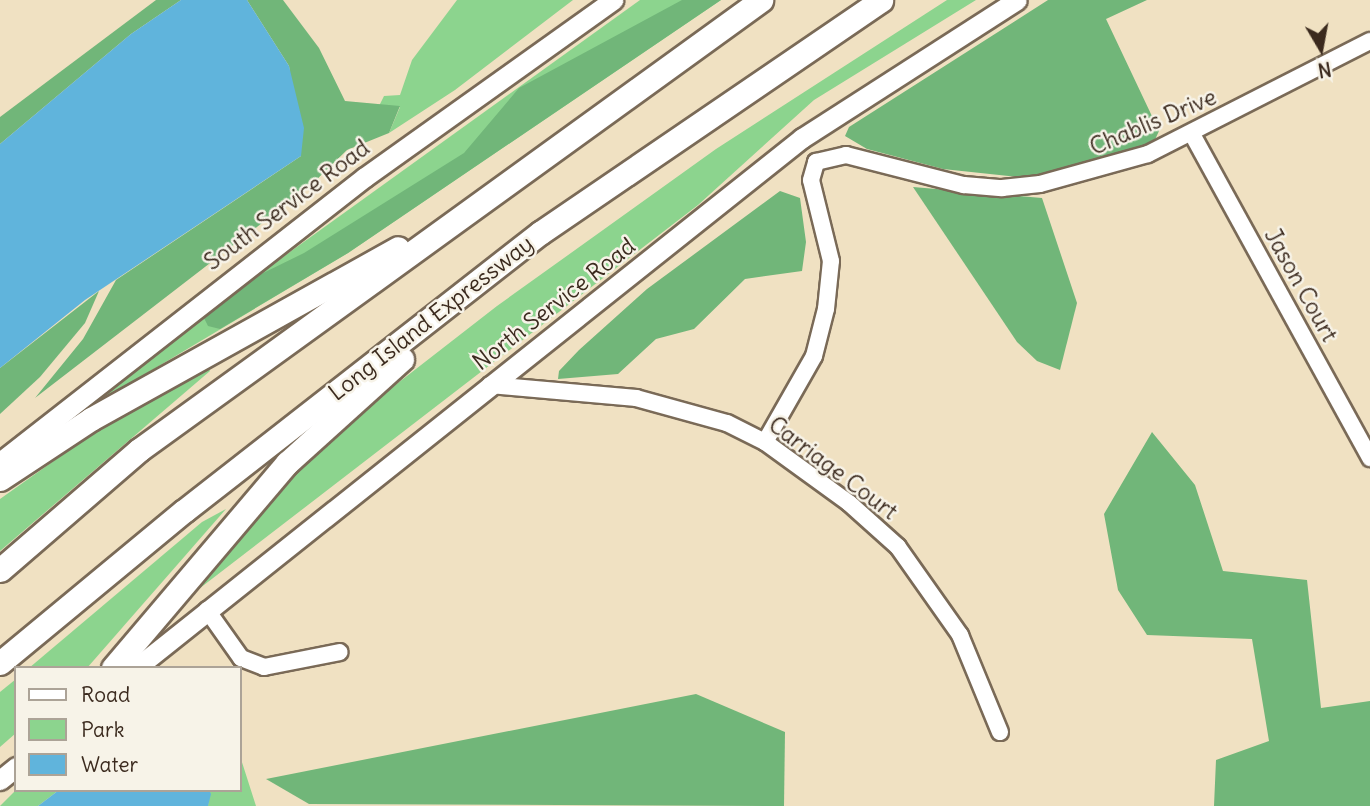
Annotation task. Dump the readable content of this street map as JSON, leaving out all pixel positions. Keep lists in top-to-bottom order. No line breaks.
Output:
{"streets":{"highway":["Long Island Expressway"],"main road":["South Service Road","North Service Road"],"street":["Chablis Drive","Jason Court","Carriage Court"]},"crossings":[["Chablis Drive","Jason Court"],["Chablis Drive","Carriage Court"],["North Service Road","Carriage Court"]],"legend":["Road","Park","Water"],"north":"bottom"}
